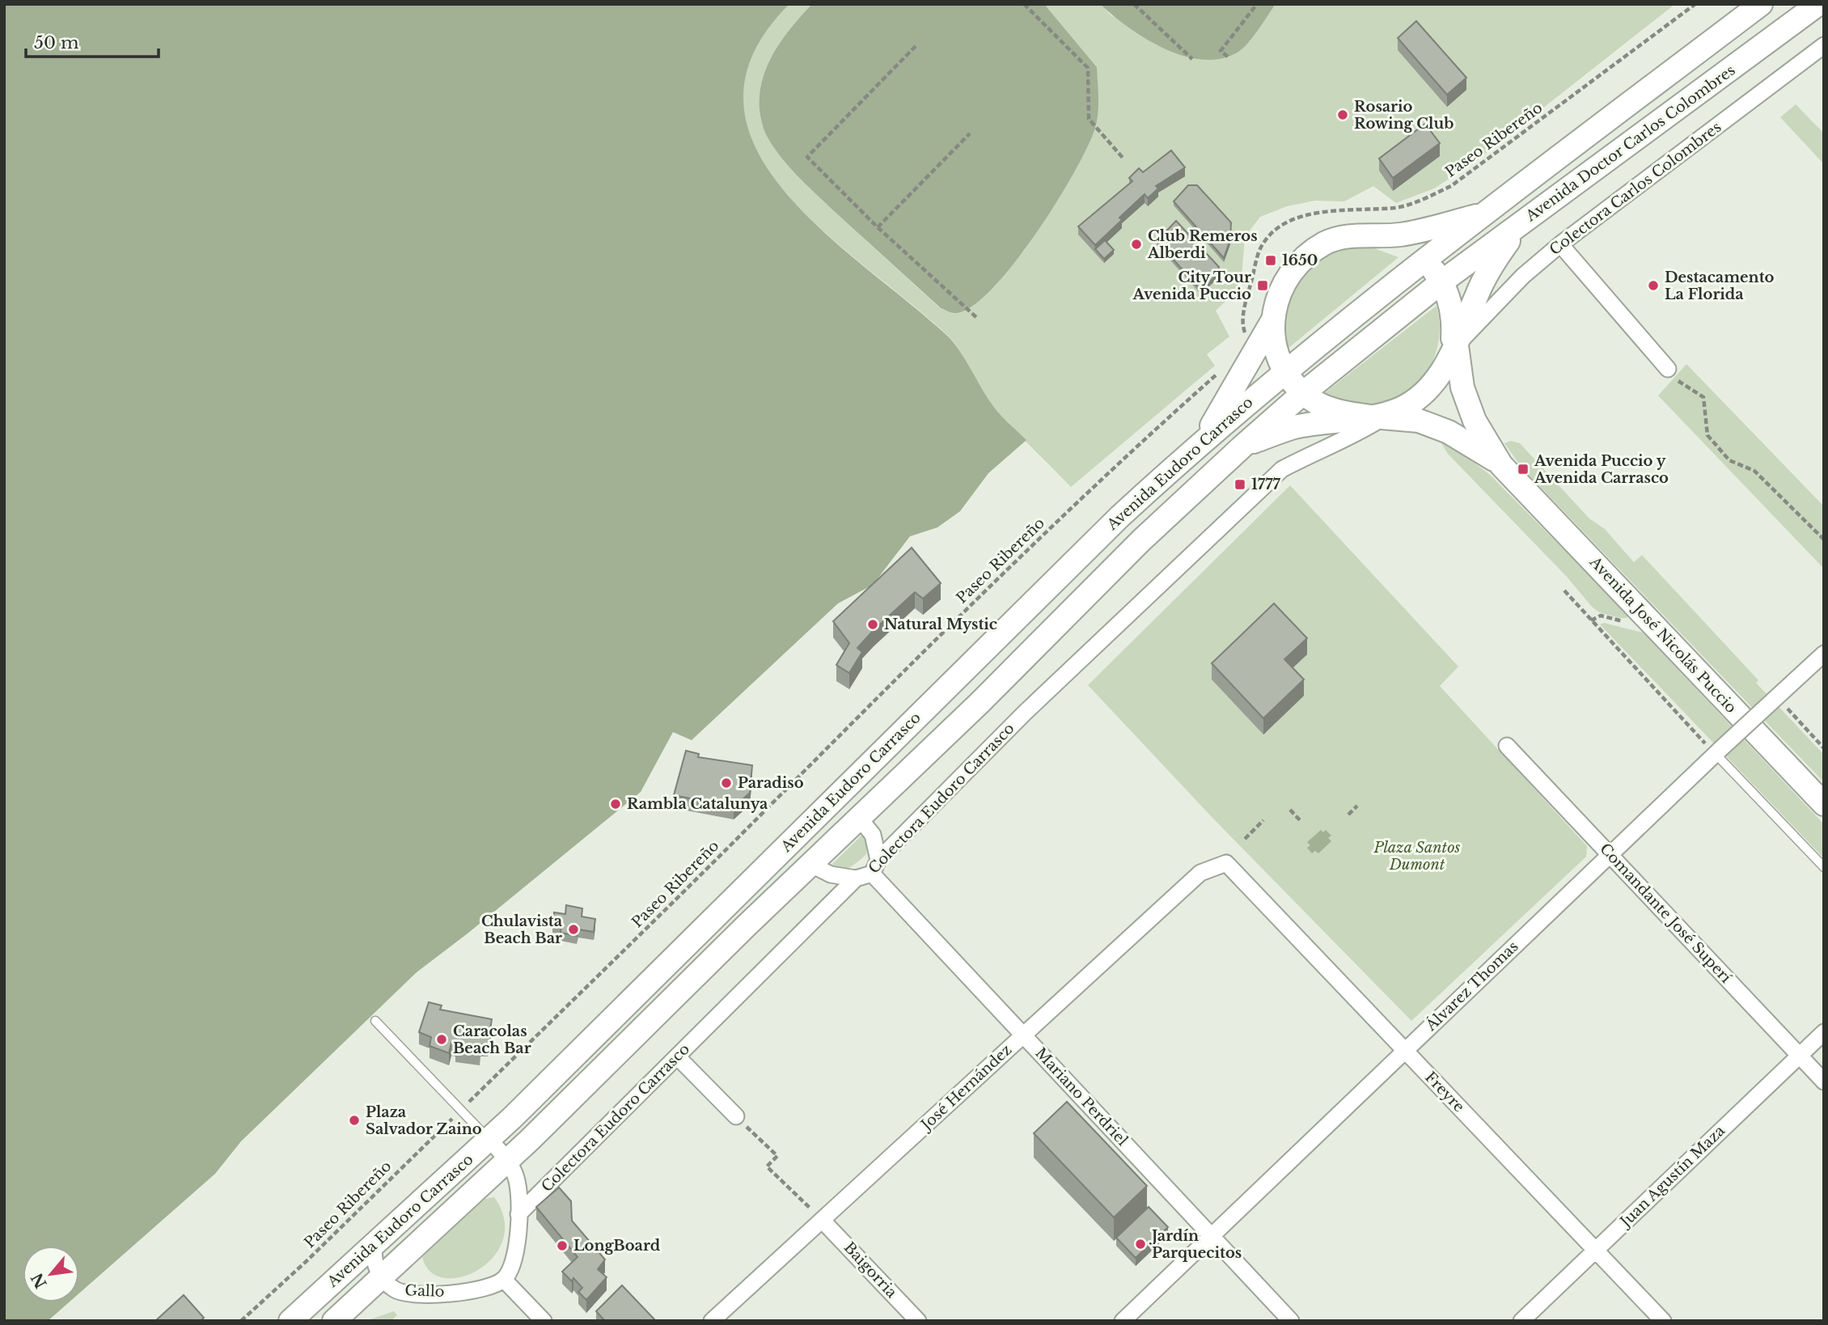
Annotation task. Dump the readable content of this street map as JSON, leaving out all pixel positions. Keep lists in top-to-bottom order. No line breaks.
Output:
{"streets":{"main road":["Avenida Doctor Carlos Colombres","Avenida Eudoro Carrasco","Avenida José Nicolás Puccio"],"street":["Colectora Carlos Colombres","Colectora Eudoro Carrasco","Comandante José Superí","Álvarez Thomas","José Hernández","Freyre","Mariano Perdriel","Juan Agustín Maza","Baigorria","Gallo"],"path":["Paseo Ribereño"]},"crossings":[["Avenida Doctor Carlos Colombres","Avenida Eudoro Carrasco"],["Avenida Doctor Carlos Colombres","Avenida José Nicolás Puccio"],["Colectora Carlos Colombres","Avenida José Nicolás Puccio"],["Avenida Eudoro Carrasco","Avenida José Nicolás Puccio"],["Avenida Eudoro Carrasco","Mariano Perdriel"],["Avenida Eudoro Carrasco","Gallo"],["Avenida José Nicolás Puccio","Colectora Eudoro Carrasco"],["Colectora Eudoro Carrasco","Mariano Perdriel"],["Comandante José Superí","Álvarez Thomas"],["Comandante José Superí","Juan Agustín Maza"],["Álvarez Thomas","Freyre"],["Álvarez Thomas","Mariano Perdriel"],["José Hernández","Freyre"],["José Hernández","Mariano Perdriel"],["José Hernández","Baigorria"],["Freyre","Juan Agustín Maza"]],"parks":["Plaza Santos Dumont"],"places":{"other":["Rosario Rowing Club","Club Remeros Alberdi","Destacamento La Florida","Natural Mystic","Paradiso","Rambla Catalunya","Chulavista Beach Bar","Caracolas Beach Bar","Plaza Salvador Zaino","Jardín Parquecitos","LongBoard"],"transit":["1650","City Tour Avenida Puccio","Avenida Puccio y Avenida Carrasco","1777"]},"scale_bar":"50 m","north":"bottom left"}
